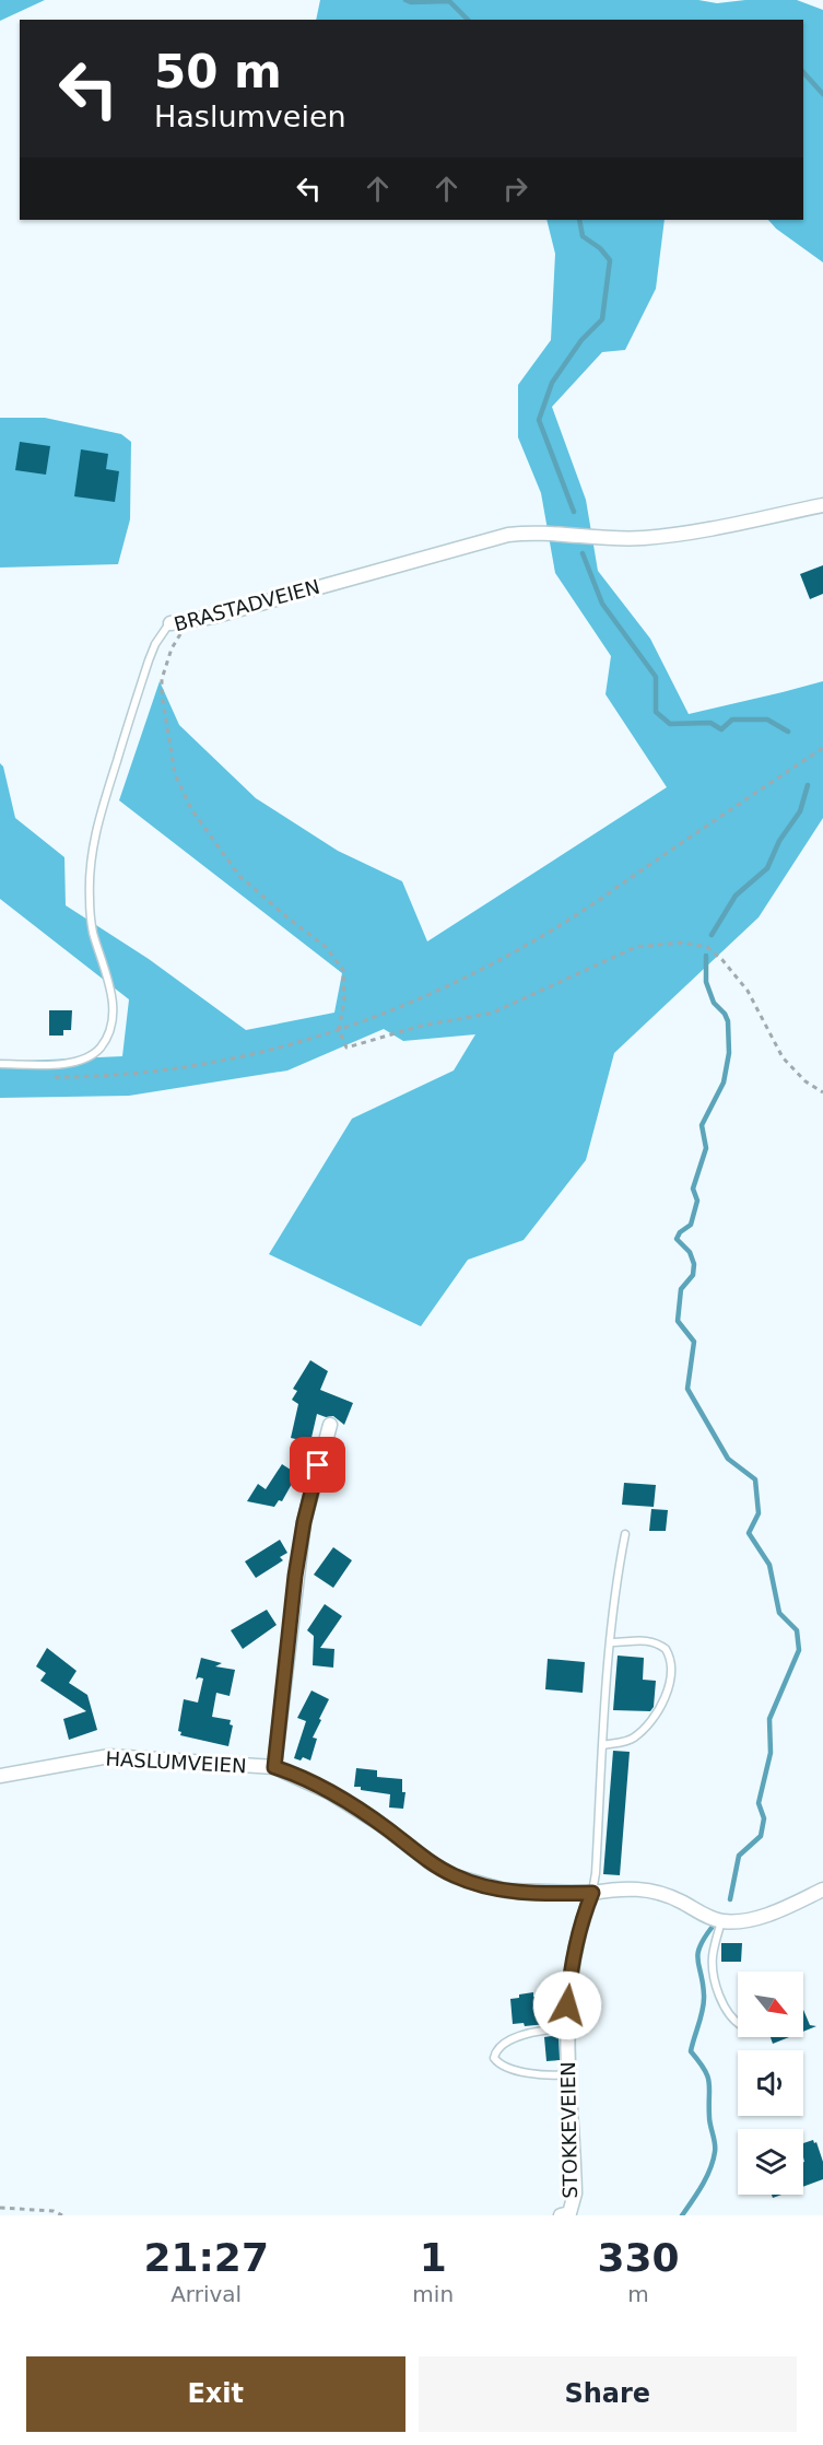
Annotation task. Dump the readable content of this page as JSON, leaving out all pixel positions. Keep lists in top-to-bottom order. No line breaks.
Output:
{"streets":{"street":["BRASTADVEIEN","HASLUMVEIEN","STOKKEVEIEN"]},"crossings":[["HASLUMVEIEN","STOKKEVEIEN"]],"north":"bottom right","page":{"turn":["50 m","Haslumveien"],"eta":["21:27","Arrival","1","min","330","m"],"buttons":["Exit","Share"]}}
